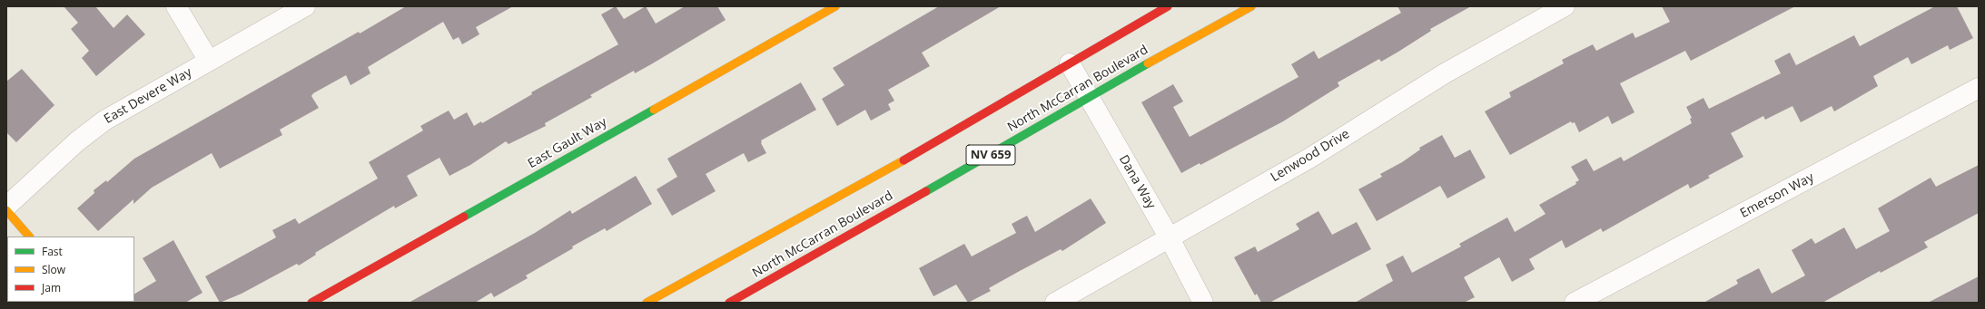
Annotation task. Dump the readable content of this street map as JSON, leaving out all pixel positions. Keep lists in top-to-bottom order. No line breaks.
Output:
{"streets":{"main road":["North McCarran Boulevard","East Gault Way","NV 659"],"street":["East Devere Way","Lenwood Drive","Dana Way","Emerson Way"]},"crossings":[["North McCarran Boulevard","Dana Way"],["Lenwood Drive","Dana Way"]],"legend":["Fast","Slow","Jam"]}
